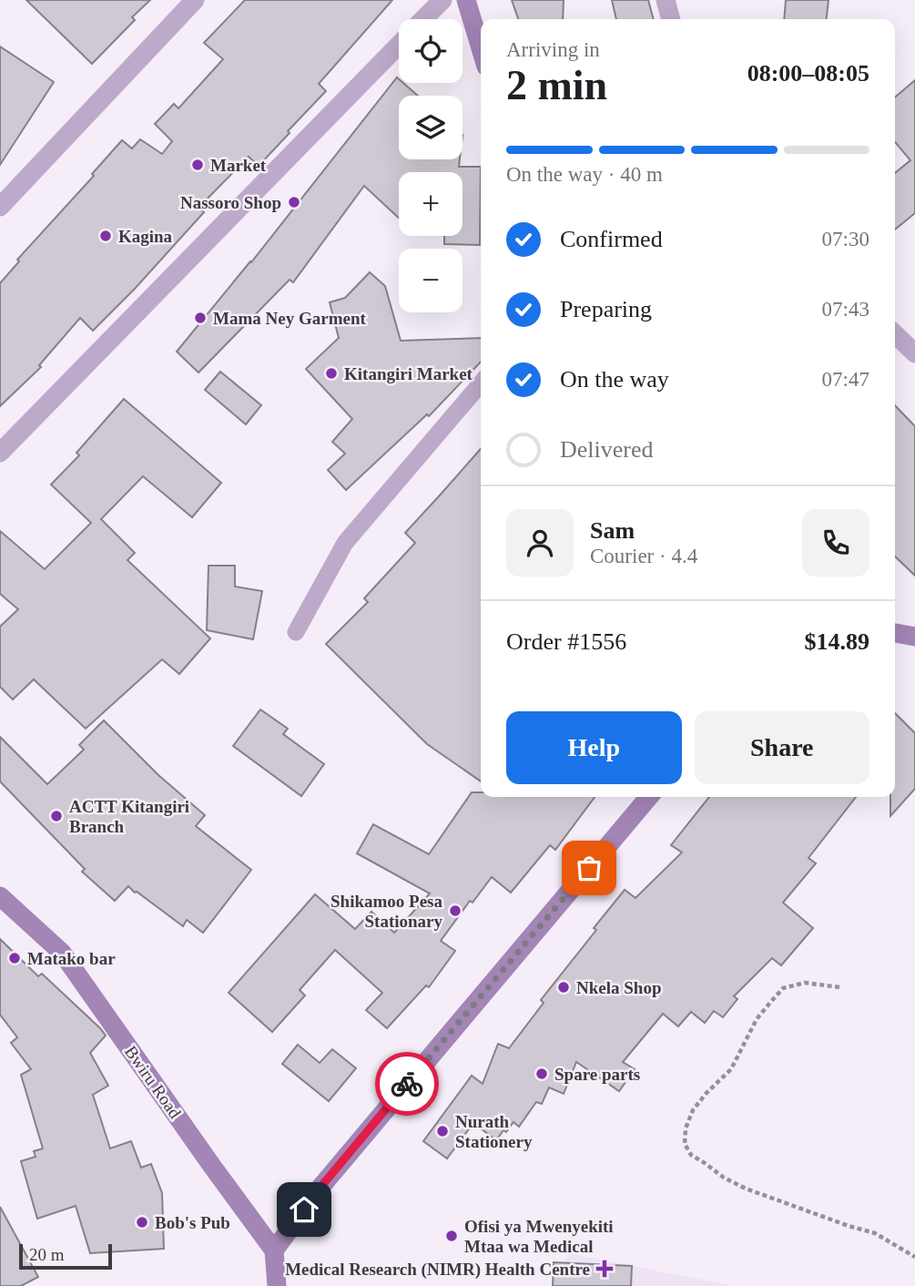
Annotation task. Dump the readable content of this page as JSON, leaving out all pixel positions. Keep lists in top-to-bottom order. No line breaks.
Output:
{"streets":{"main road":["Bwiru Road"]},"places":{"other":["Market","Nassoro Shop","Kagina","Mama Ney Garment","Kitangiri Market","ACTT Kitangiri Branch","Shikamoo Pesa Stationary","Matako bar","Nkela Shop","Spare parts","Nurath Stationery","Bob's Pub","Ofisi ya Mwenyekiti Mtaa wa Medical"],"health":["Medical Research (NIMR) Health Centre"]},"scale_bar":"20 m","page":{"map_buttons":["+","−"],"heading":["2 min","Arriving in","08:00–08:05"],"panel":["Sam","Courier · 4.4","Order #1556","$14.89"],"bar":"On the way · 40 m","list":[["Confirmed","07:30"],["Preparing","07:43"],["On the way","07:47"],"Delivered"],"buttons":["Help","Share"],"scale":"20 m"}}
